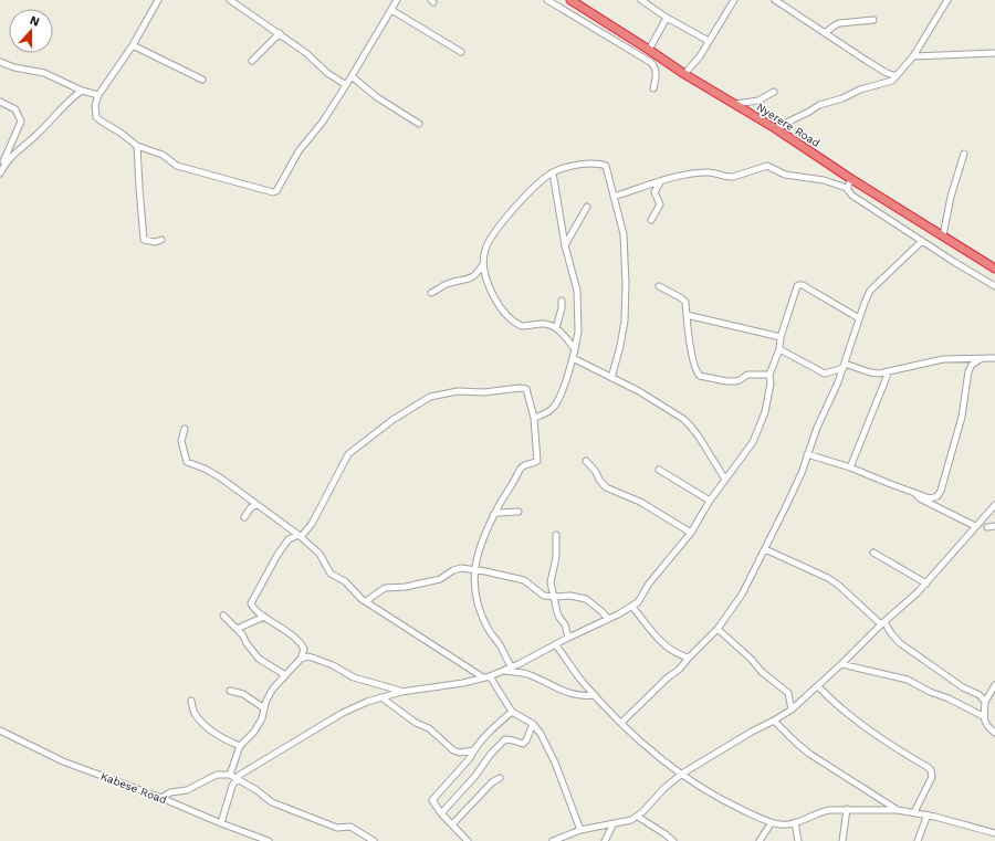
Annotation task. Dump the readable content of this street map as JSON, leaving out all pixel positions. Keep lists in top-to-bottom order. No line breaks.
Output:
{"streets":{"highway":["Nyerere Road"],"street":["Kabese Road"]},"north":"top"}
